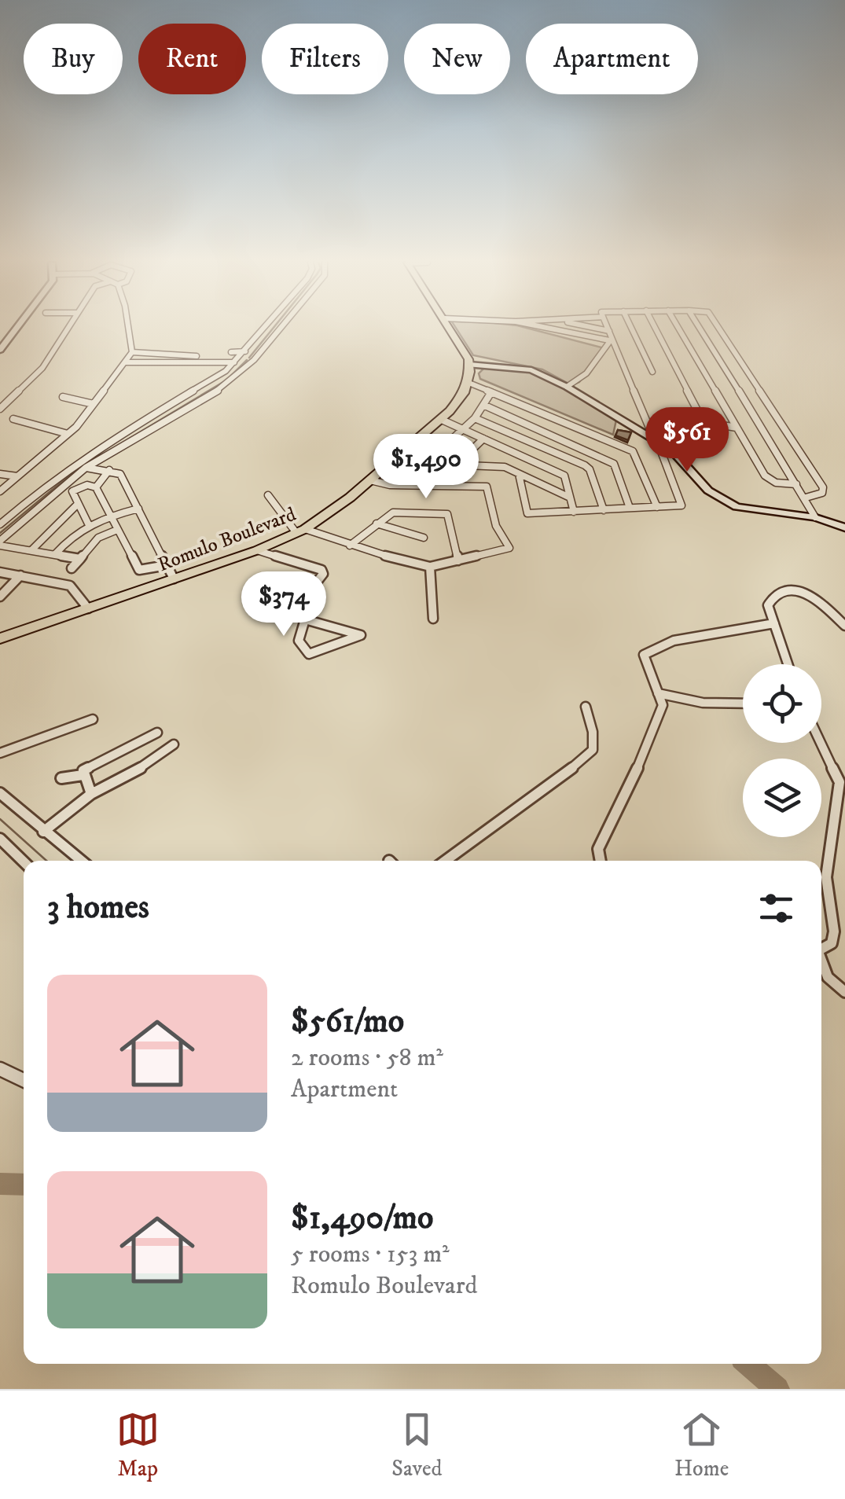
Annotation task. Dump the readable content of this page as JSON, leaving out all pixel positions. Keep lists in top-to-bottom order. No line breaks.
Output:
{"streets":{"highway":["Romulo Boulevard"]},"page":{"chip":["Buy","Rent","Filters","New","Apartment"],"price":["$561","$1,490","$374"],"heading":"3 homes","list":[{"name":"$561/mo","note":"2 rooms · 58 m² · Apartment"},{"name":"$1,490/mo","note":"5 rooms · 153 m² · Romulo Boulevard"}],"tabs":["Map","Saved","Home"]}}
